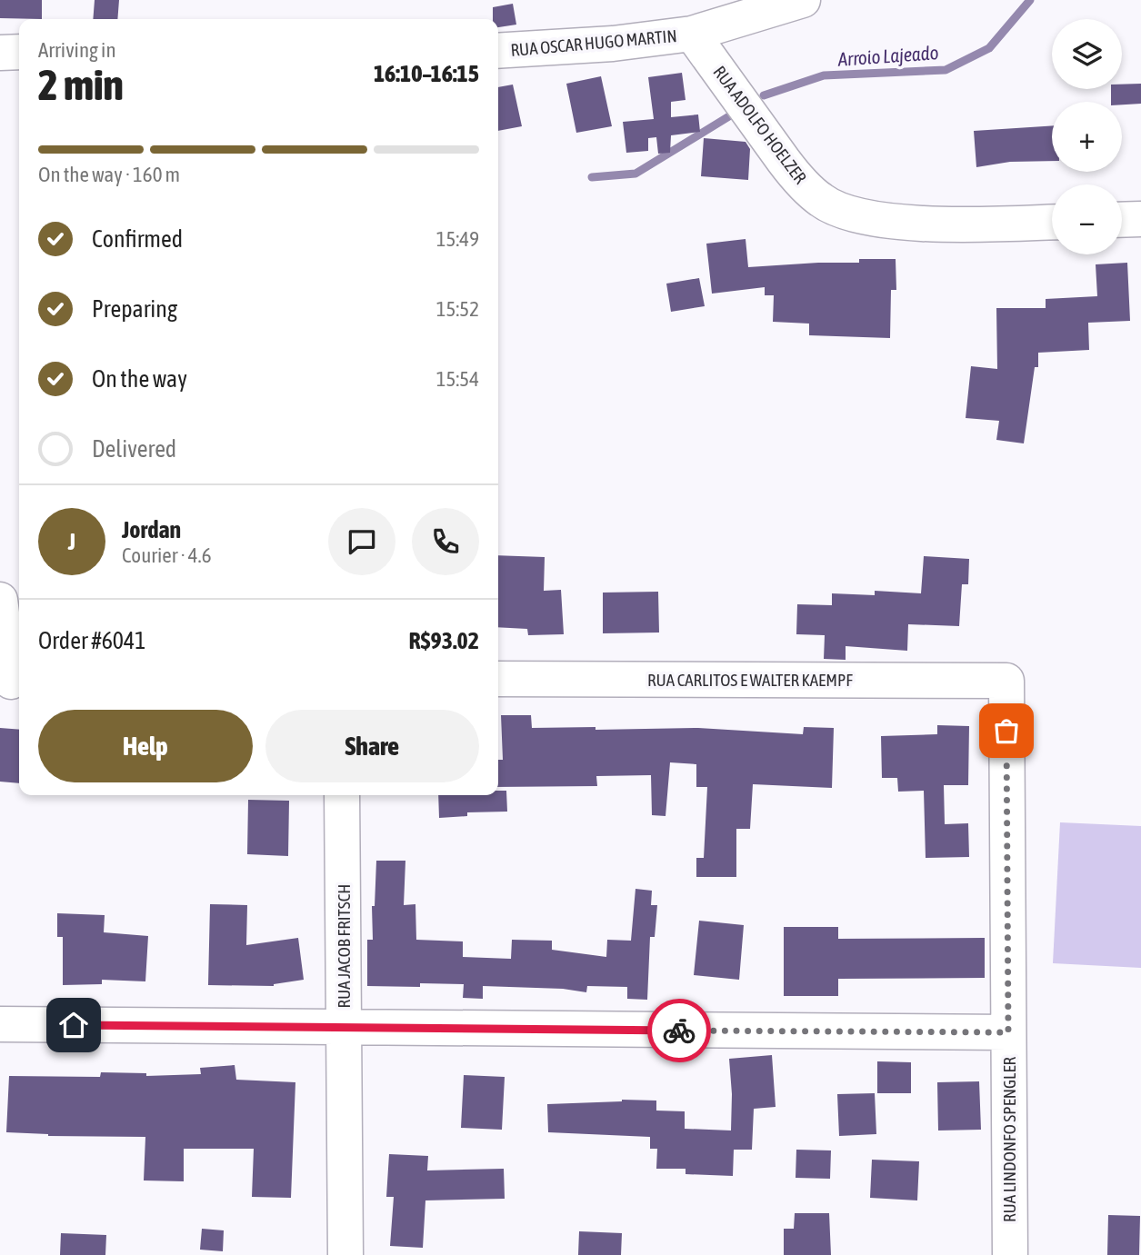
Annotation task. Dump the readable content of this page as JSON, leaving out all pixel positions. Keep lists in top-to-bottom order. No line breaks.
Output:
{"streets":{"street":["RUA OSCAR HUGO MARTIN","RUA ADOLFO HOELZER","RUA CARLITOS E WALTER KAEMPF","RUA JACOB FRITSCH","RUA LINDONFO SPENGLER"]},"crossings":[["RUA OSCAR HUGO MARTIN","RUA ADOLFO HOELZER"],["RUA CARLITOS E WALTER KAEMPF","RUA LINDONFO SPENGLER"]],"water":["Arroio Lajeado"],"page":{"map_buttons":["+","−"],"heading":["2 min","Arriving in","16:10–16:15"],"panel":["Jordan","Courier · 4.6","Order #6041","R$93.02"],"bar":"On the way · 160 m","list":[["Confirmed","15:49"],["Preparing","15:52"],["On the way","15:54"],"Delivered"],"round":"J","buttons":["Help","Share"]}}
